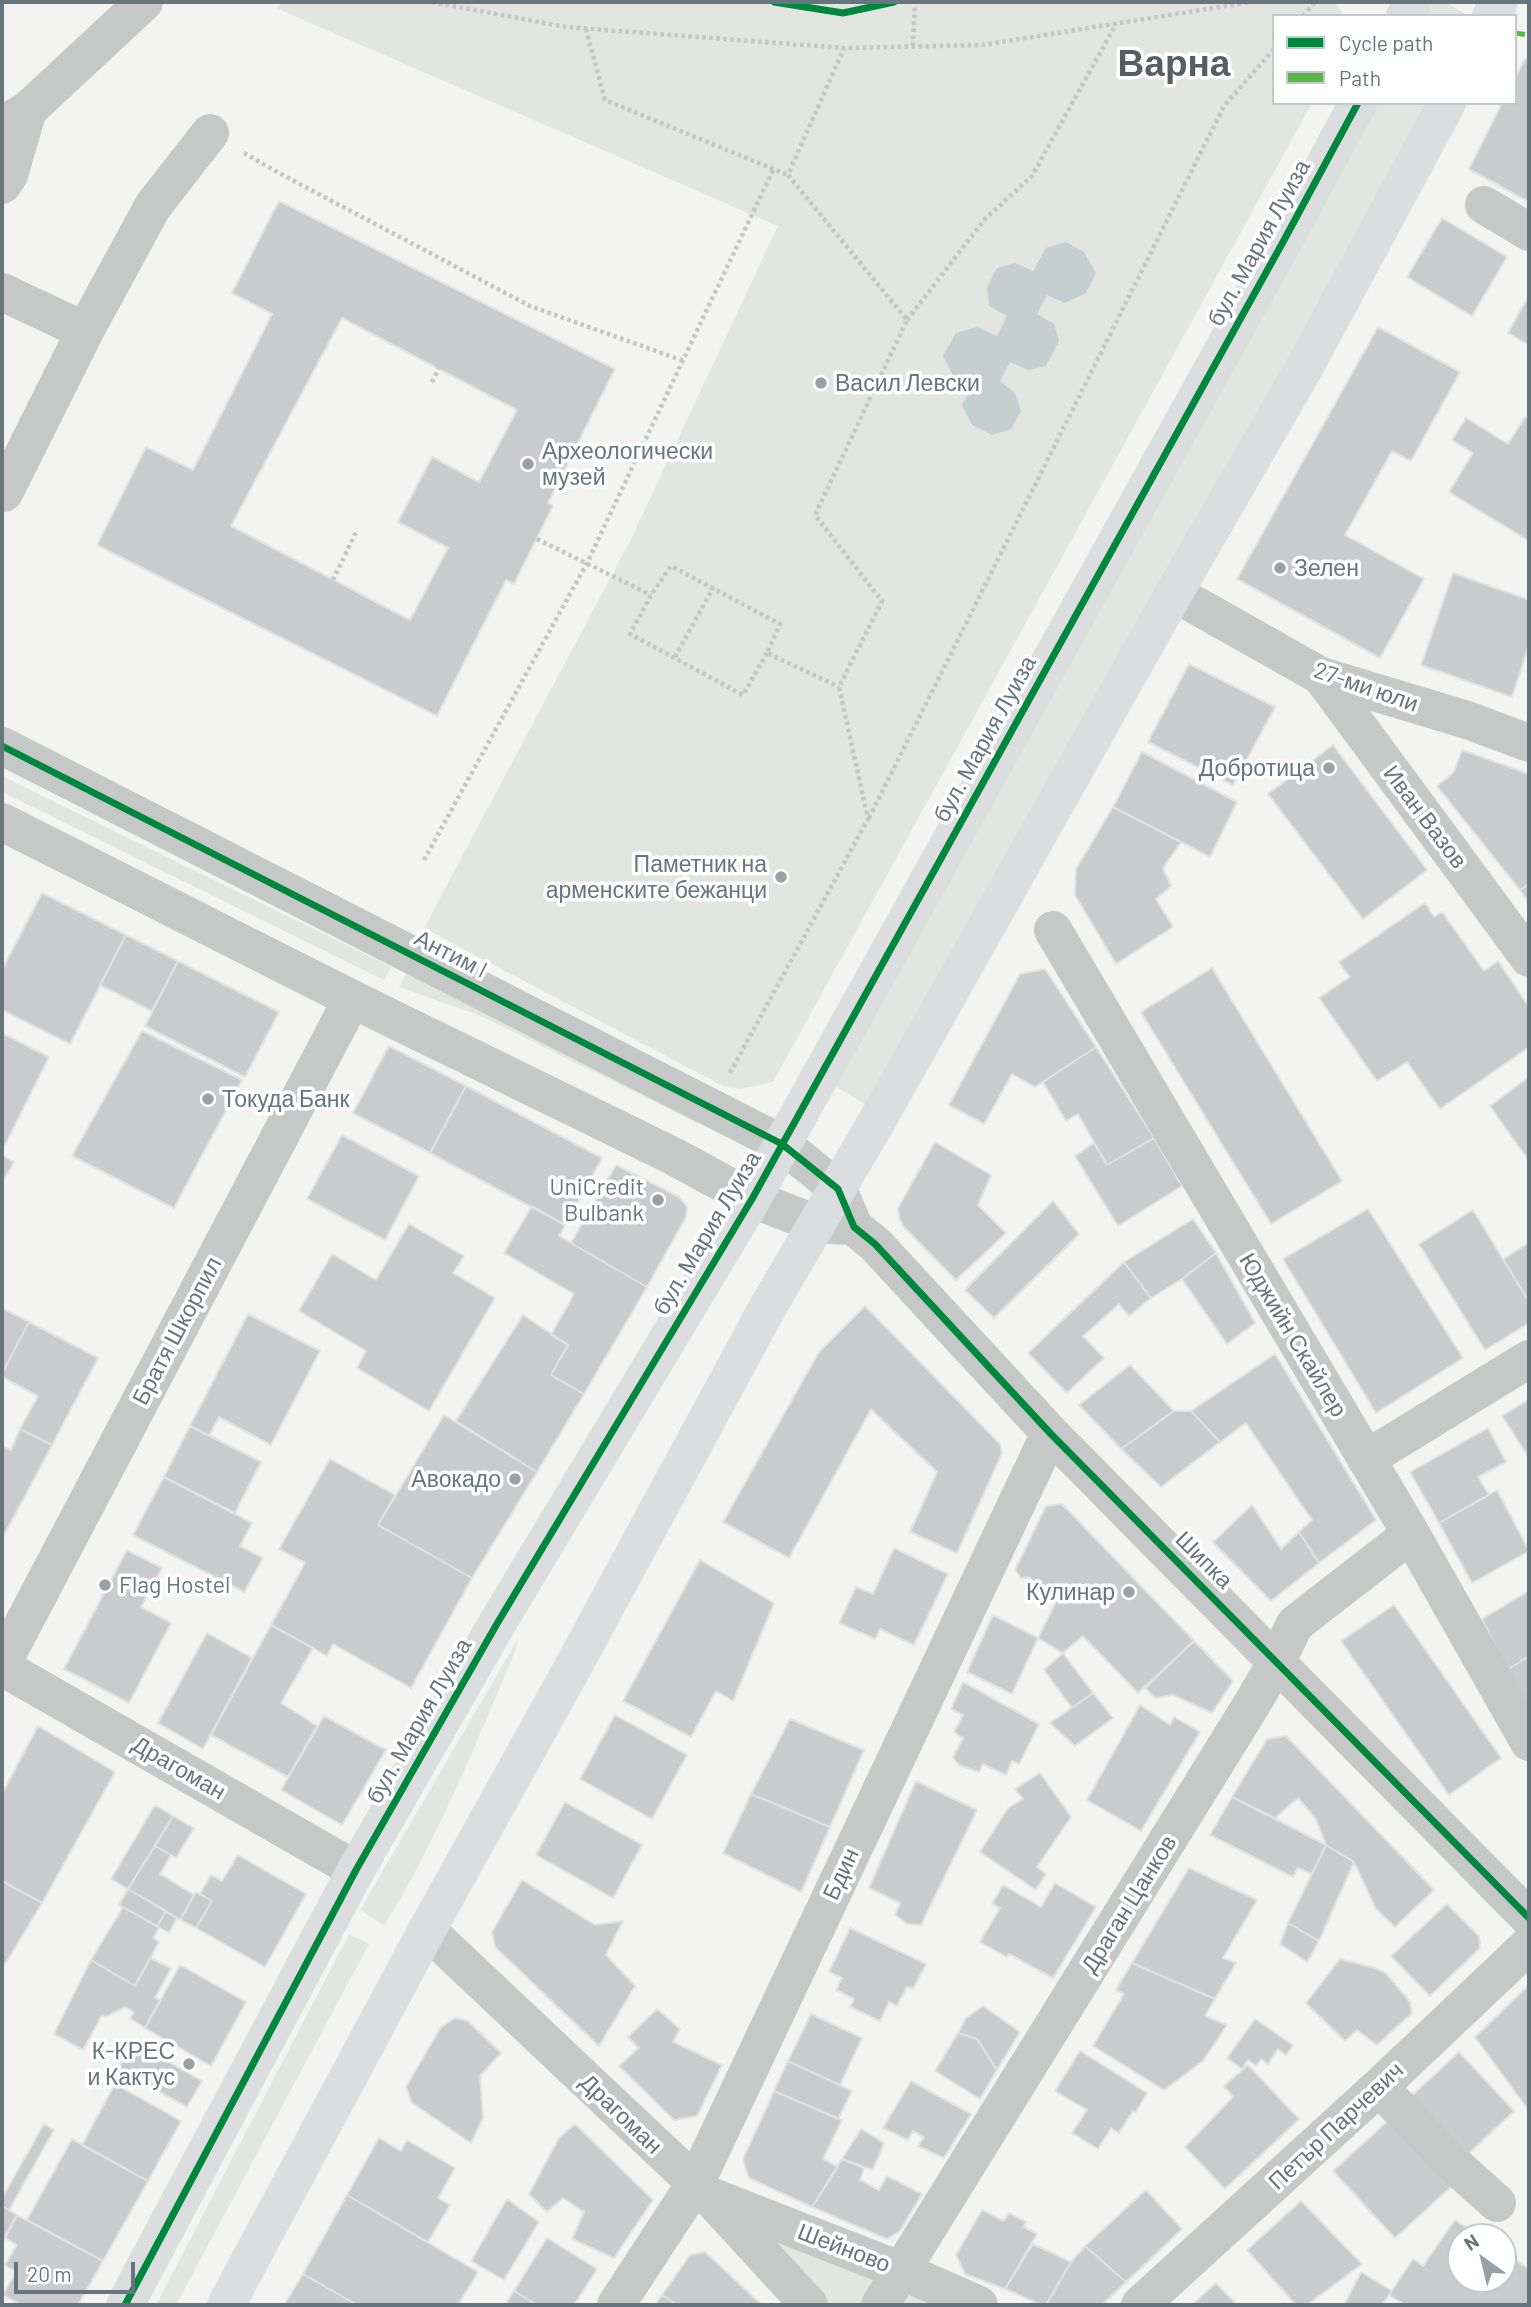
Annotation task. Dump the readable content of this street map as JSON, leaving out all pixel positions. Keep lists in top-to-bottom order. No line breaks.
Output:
{"streets":{"main road":["бул. Мария Луиза"],"street":["27-ми юли","Иван Вазов","Антим I","Братя Шкорпил","Юджийн Скайлер","Шипка","Драгоман","Бдин","Драган Цанков","Петър Парчевич","Шейново"]},"crossings":[["бул. Мария Луиза","Антим I"],["бул. Мария Луиза","Драгоман"],["27-ми юли","Иван Вазов"],["Братя Шкорпил","Драгоман"],["Юджийн Скайлер","Драган Цанков"],["Шипка","Бдин"],["Шипка","Драган Цанков"],["Драгоман","Бдин"],["Драгоман","Шейново"],["Бдин","Шейново"],["Драган Цанков","Шейново"]],"districts":["Варна"],"places":["Васил Левски","Археологически музей","Зелен","Добротица","Паметник на арменските бежанци","Токуда Банк","UniCredit Bulbank","Авокадо","Flag Hostel","Кулинар","К-КРЕС и Кактус"],"legend":["Cycle path","Path"],"scale_bar":"20 m","north":"top left"}
